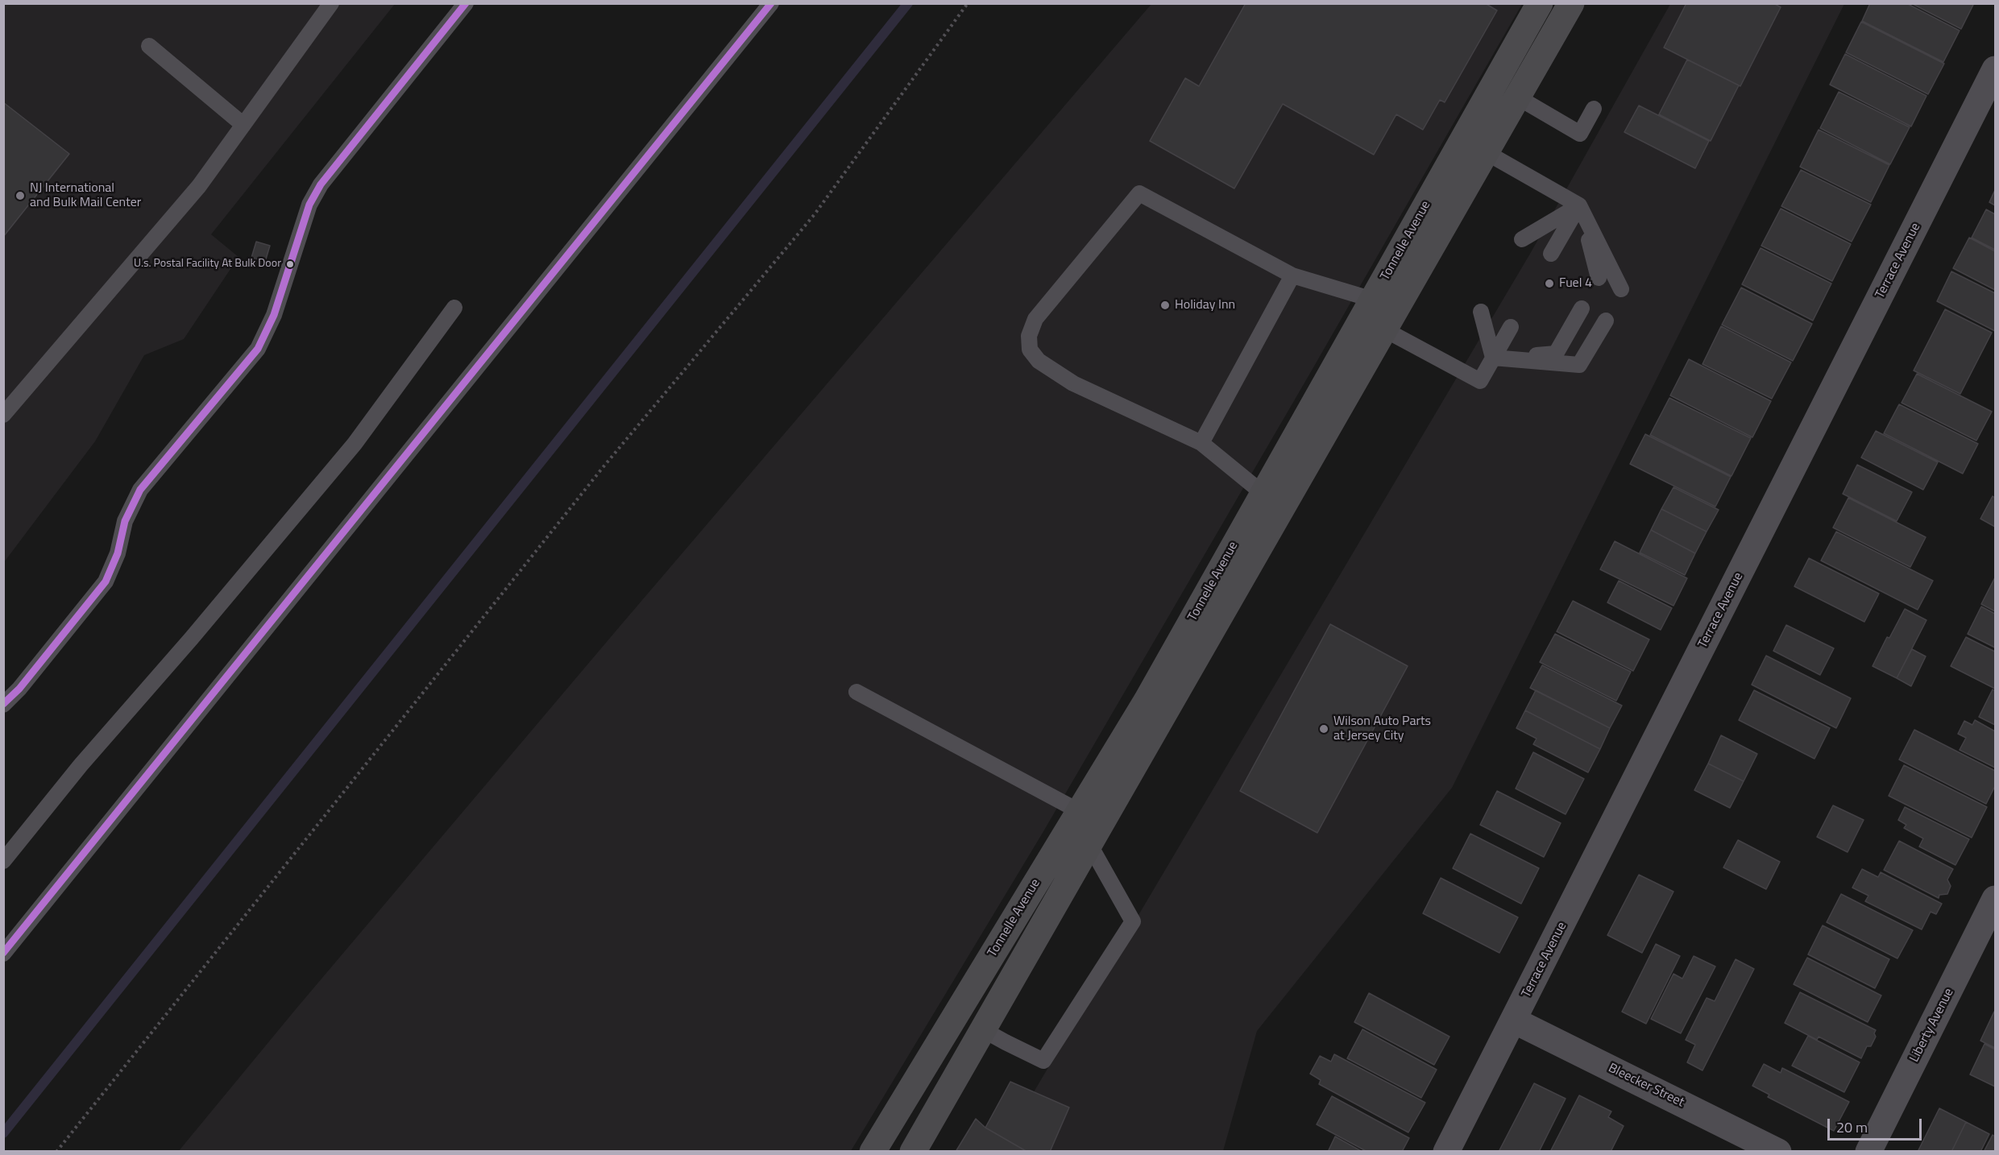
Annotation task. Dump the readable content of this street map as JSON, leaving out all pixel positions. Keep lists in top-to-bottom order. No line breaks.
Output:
{"streets":{"highway":["Tonnelle Avenue"],"street":["Terrace Avenue","Liberty Avenue","Bleecker Street"]},"crossings":[["Terrace Avenue","Bleecker Street"]],"places":["NJ International and Bulk Mail Center","U.s. Postal Facility At Bulk Door","Fuel 4","Holiday Inn","Wilson Auto Parts at Jersey City"],"scale_bar":"20 m"}
